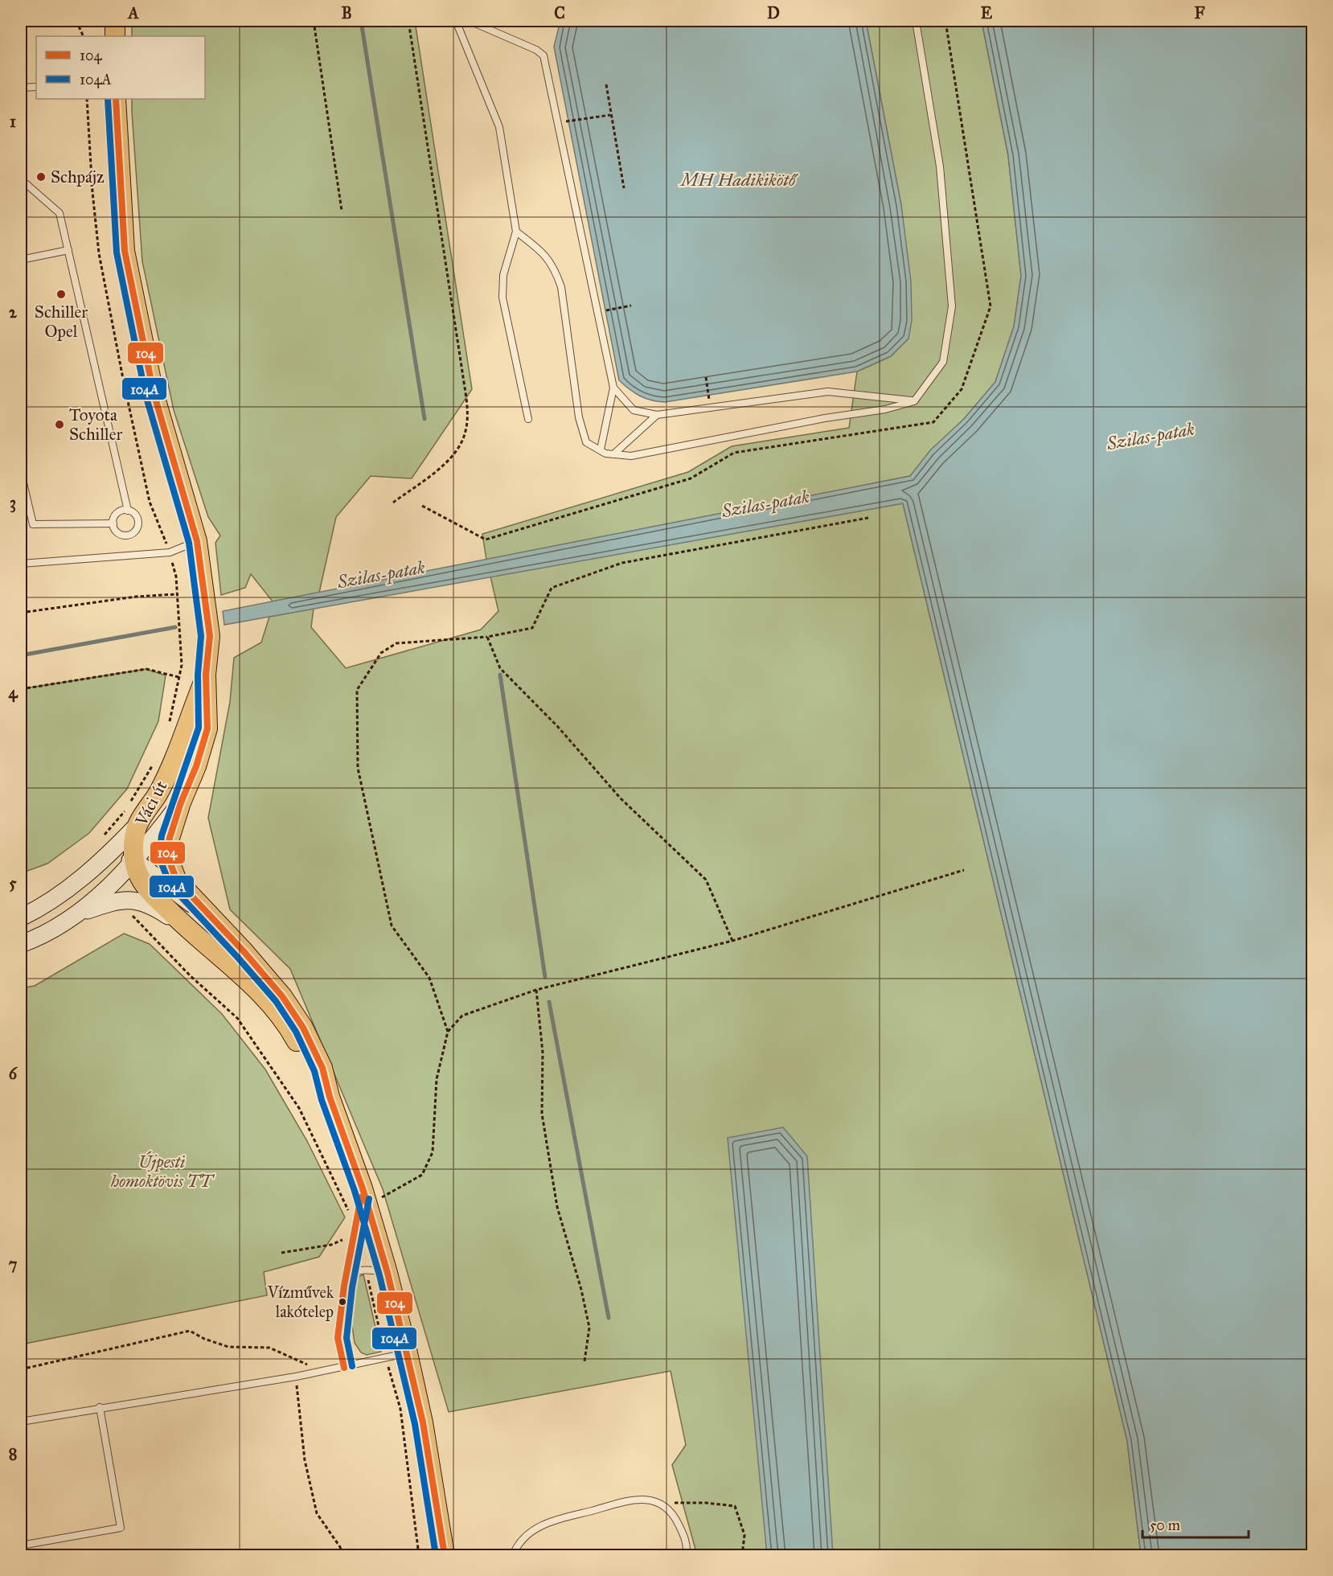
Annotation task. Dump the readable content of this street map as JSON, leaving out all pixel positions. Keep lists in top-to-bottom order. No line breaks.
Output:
{"streets":{"main road":["Váci út"]},"water":["MH Hadikikötő","Szilas-patak"],"parks":["Újpesti homoktövis TT"],"places":["Schpájz","Schiller Opel","Toyota Schiller","Vízművek lakótelep"],"lines":["transit line 104","transit line 104A"],"legend":["104","104A"],"scale_bar":"50 m","grid":{"columns":["A","B","C","D","E","F"],"rows":["1","2","3","4","5","6","7","8"]}}
